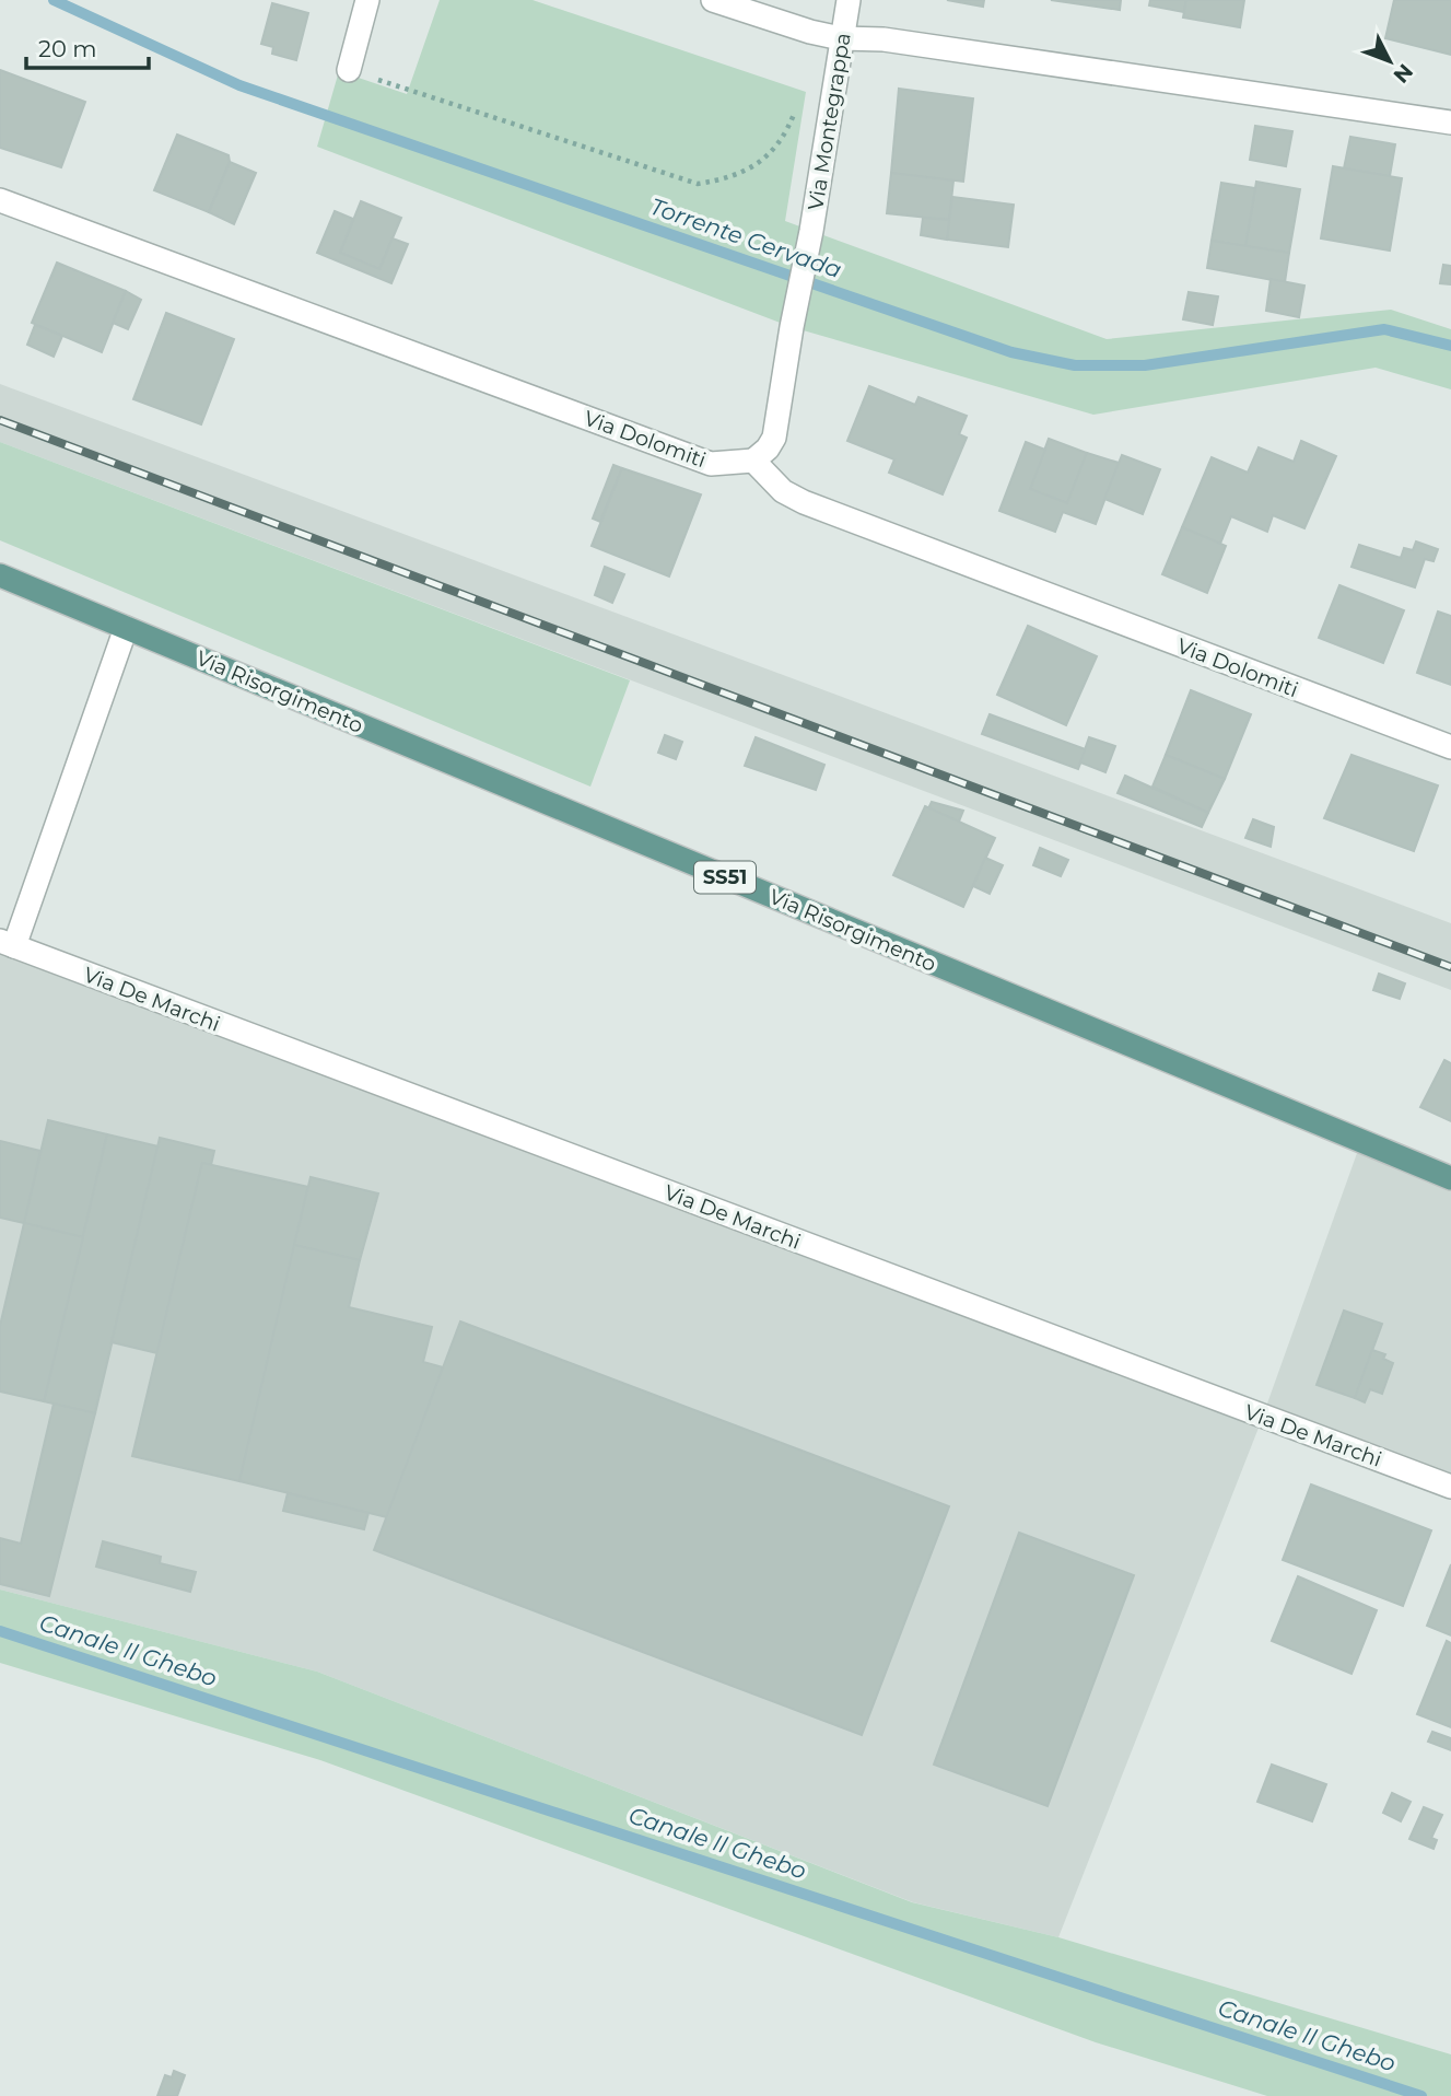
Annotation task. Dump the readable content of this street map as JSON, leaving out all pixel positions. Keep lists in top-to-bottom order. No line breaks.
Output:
{"streets":{"main road":["Via Risorgimento","SS51"],"street":["Via Montegrappa","Via Dolomiti","Via De Marchi"]},"crossings":[["Via Montegrappa","Via Dolomiti"],["Via Risorgimento","Via De Marchi"]],"water":["Torrente Cervada","Canale Il Ghebo"],"scale_bar":"20 m","north":"bottom right"}
